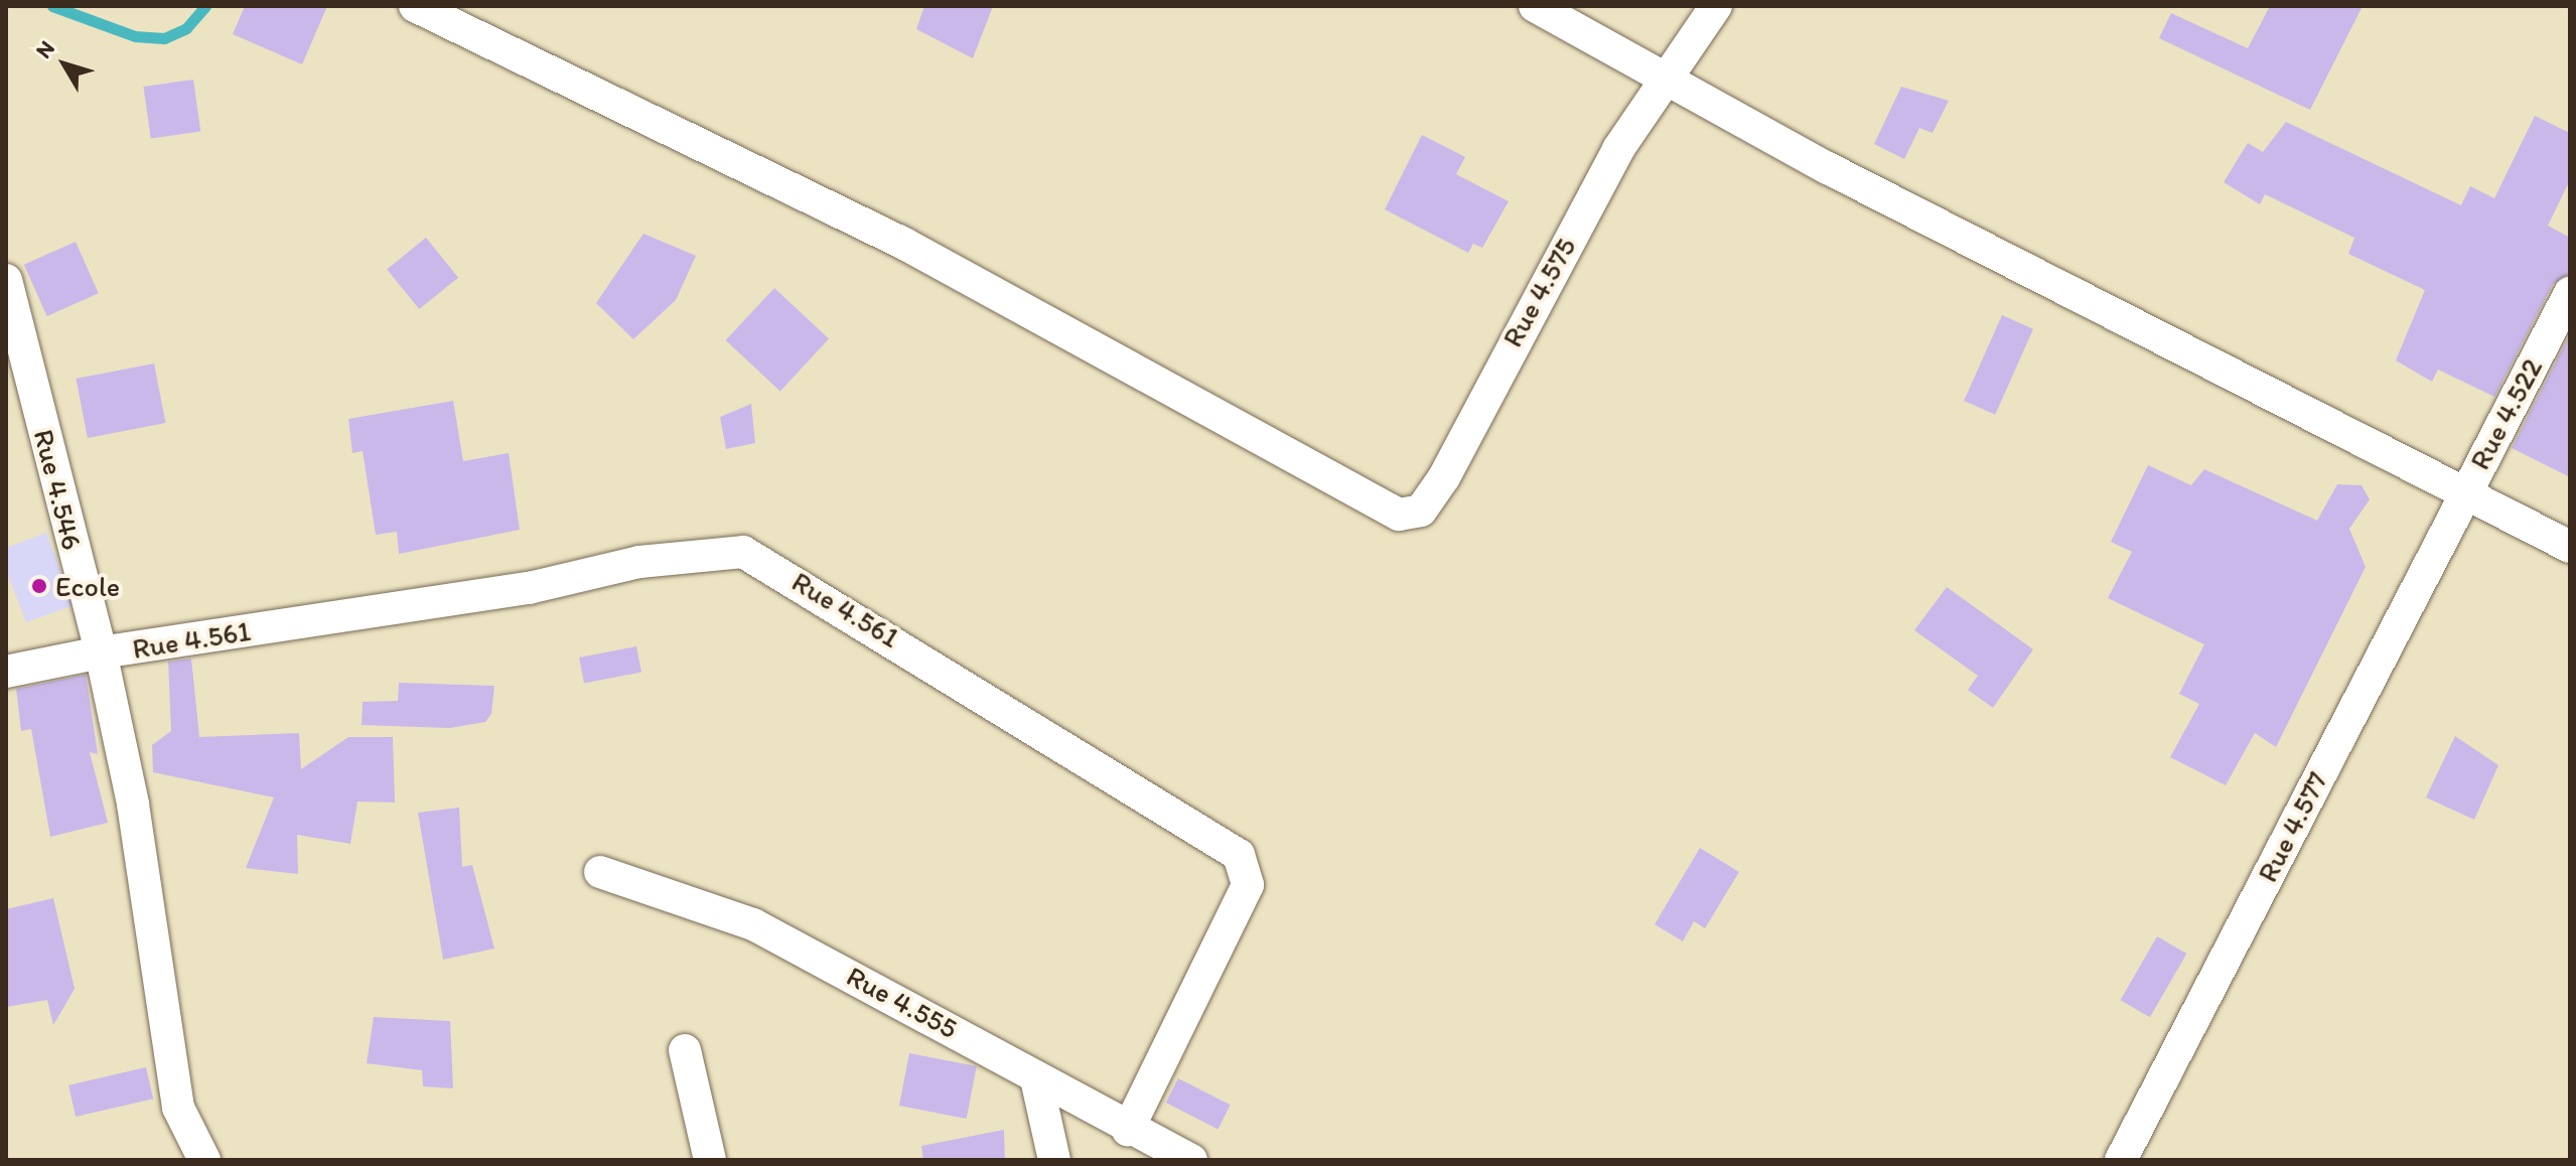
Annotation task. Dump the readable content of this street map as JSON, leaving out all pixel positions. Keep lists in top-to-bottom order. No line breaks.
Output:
{"streets":{"street":["Rue 4.575","Rue 4.522","Rue 4.546","Rue 4.561","Rue 4.577","Rue 4.555"]},"crossings":[["Rue 4.522","Rue 4.577"],["Rue 4.546","Rue 4.561"],["Rue 4.561","Rue 4.555"]],"places":["Ecole"],"north":"top left"}
